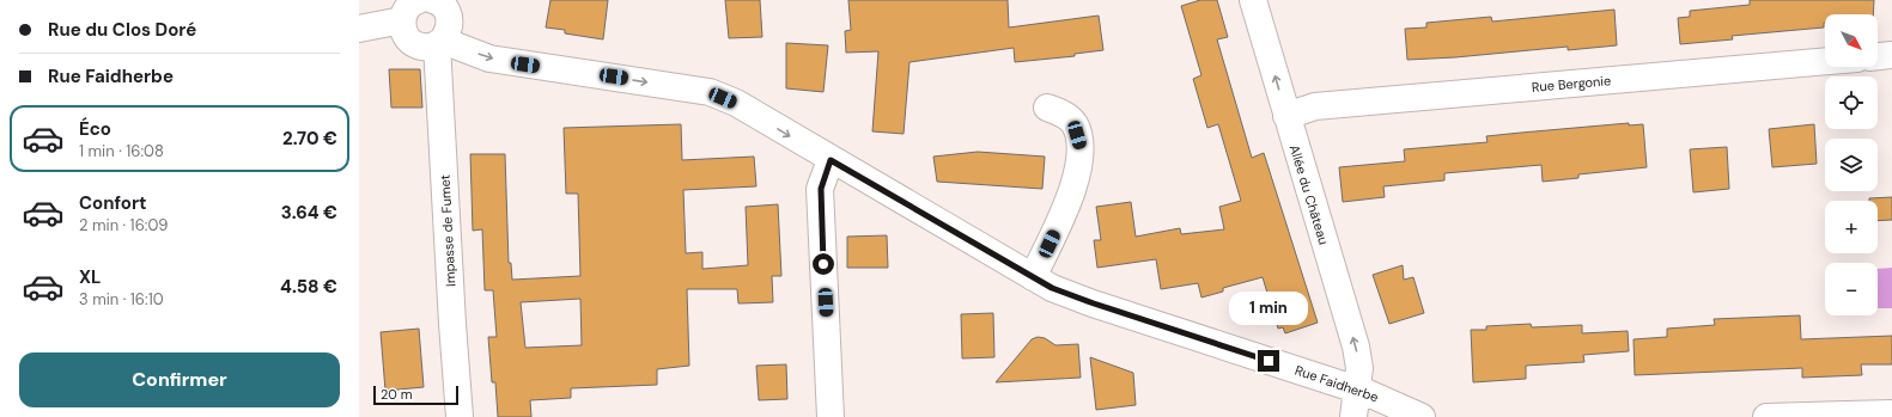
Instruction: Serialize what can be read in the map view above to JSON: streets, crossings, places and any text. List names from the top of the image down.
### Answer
{
  "streets": {
    "street": [
      "Rue Bergonie",
      "Allée du Château",
      "Impasse de Fumet",
      "Rue Faidherbe"
    ]
  },
  "crossings": [
    ["Rue Bergonie", "Allée du Château"],
    ["Allée du Château", "Rue Faidherbe"],
    ["Impasse de Fumet", "Rue Faidherbe"]
  ],
  "one_way": ["Allée du Château", "Rue Faidherbe"],
  "scale_bar": "20 m",
  "north": "bottom right",
  "page": {
    "banner": ["Rue du Clos Doré", "Rue Faidherbe"],
    "map_buttons": ["+", "−"],
    "list": [
      {
        "name": "Éco",
        "note": "1 min · 16:08",
        "value": "2.70 €"
      },
      {
        "name": "Confort",
        "note": "2 min · 16:09",
        "value": "3.64 €"
      },
      {
        "name": "XL",
        "note": "3 min · 16:10",
        "value": "4.58 €"
      }
    ],
    "bubble": "1 min",
    "buttons": "Confirmer",
    "scale": "20 m"
  }
}
